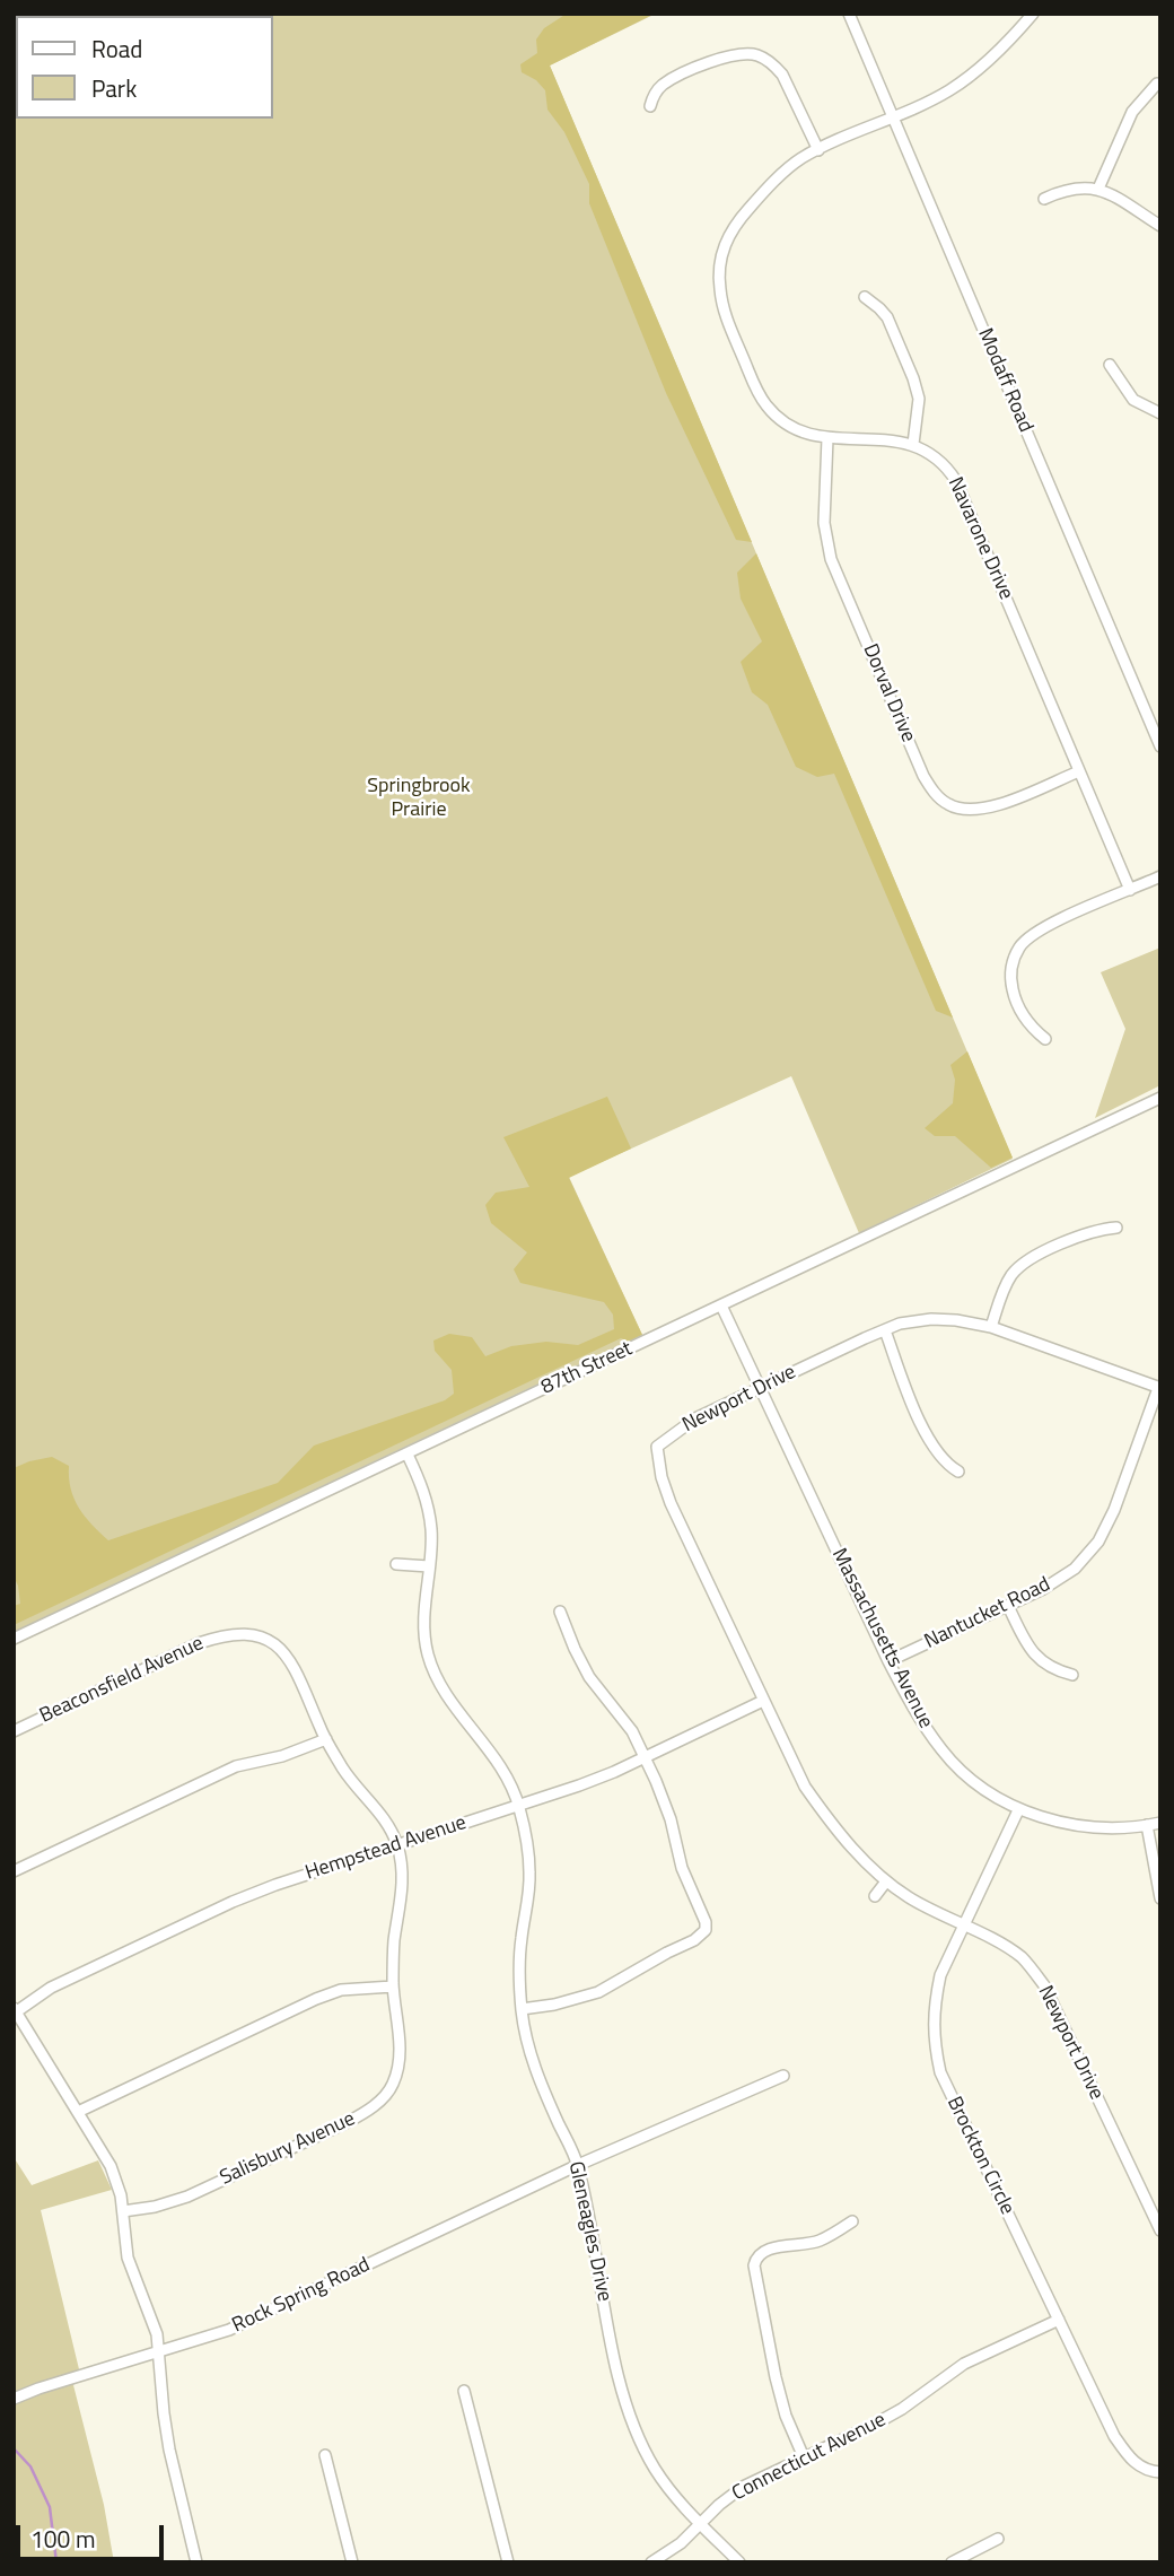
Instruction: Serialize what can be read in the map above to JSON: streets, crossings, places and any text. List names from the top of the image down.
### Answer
{
  "streets": {
    "street": [
      "Modaff Road",
      "Navarone Drive",
      "Dorval Drive",
      "87th Street",
      "Newport Drive",
      "Nantucket Road",
      "Massachusetts Avenue",
      "Beaconsfield Avenue",
      "Hempstead Avenue",
      "Salisbury Avenue",
      "Brockton Circle",
      "Gleneagles Drive",
      "Rock Spring Road",
      "Connecticut Avenue"
    ]
  },
  "crossings": [
    ["Modaff Road", "Navarone Drive"],
    ["Navarone Drive", "Dorval Drive"],
    ["87th Street", "Massachusetts Avenue"],
    ["87th Street", "Gleneagles Drive"],
    ["Newport Drive", "Nantucket Road"],
    ["Newport Drive", "Massachusetts Avenue"],
    ["Newport Drive", "Hempstead Avenue"],
    ["Newport Drive", "Brockton Circle"],
    ["Nantucket Road", "Massachusetts Avenue"],
    ["Massachusetts Avenue", "Brockton Circle"],
    ["Beaconsfield Avenue", "Hempstead Avenue"],
    ["Beaconsfield Avenue", "Salisbury Avenue"],
    ["Hempstead Avenue", "Salisbury Avenue"],
    ["Hempstead Avenue", "Gleneagles Drive"],
    ["Brockton Circle", "Connecticut Avenue"],
    ["Gleneagles Drive", "Rock Spring Road"],
    ["Gleneagles Drive", "Connecticut Avenue"]
  ],
  "parks": ["Springbrook Prairie"],
  "legend": ["Road", "Park"],
  "scale_bar": "100 m"
}
